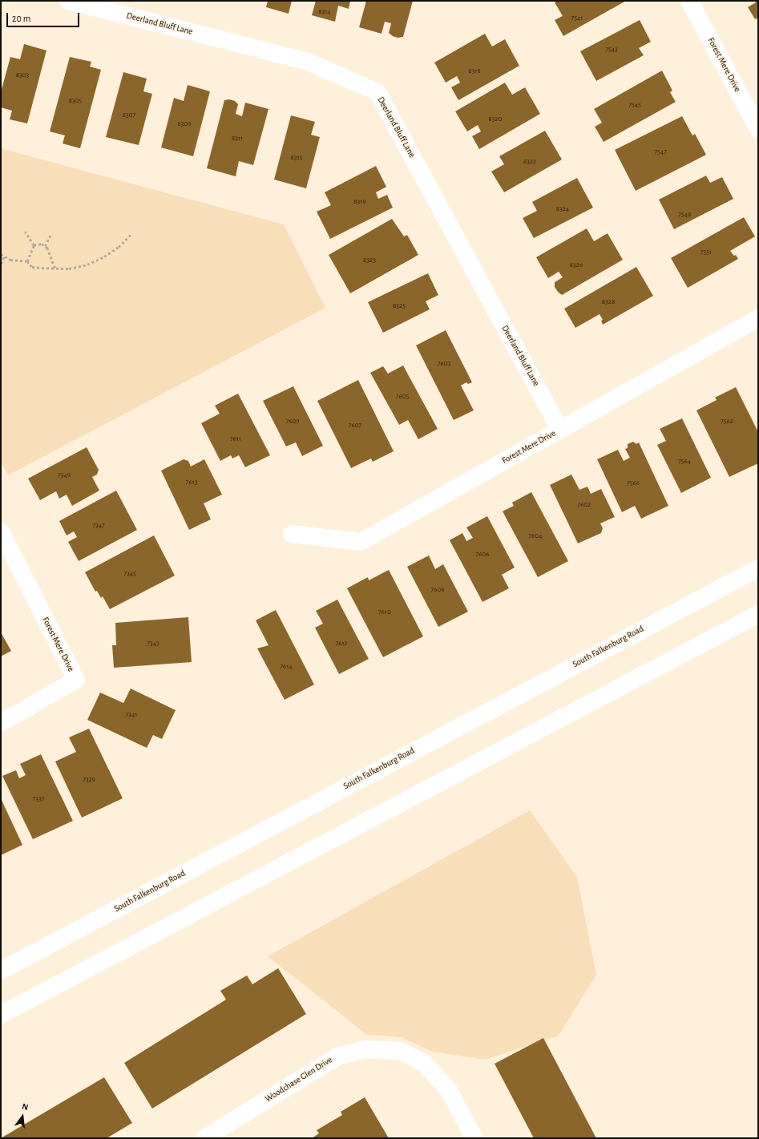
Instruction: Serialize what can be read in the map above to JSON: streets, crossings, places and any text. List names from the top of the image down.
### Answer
{
  "streets": {
    "street": [
      "Deerland Bluff Lane",
      "Forest Mere Drive",
      "South Falkenburg Road",
      "Woodchase Glen Drive"
    ]
  },
  "crossings": [
    ["Deerland Bluff Lane", "Forest Mere Drive"]
  ],
  "house_numbers": [
    "8314",
    "7541",
    "7543",
    "8318",
    "8303",
    "8305",
    "7545",
    "8307",
    "8320",
    "8309",
    "8311",
    "7547",
    "8315",
    "8322",
    "8319",
    "8324",
    "7549",
    "7551",
    "8323",
    "8326",
    "8328",
    "8325",
    "7603",
    "7605",
    "7609",
    "7562",
    "7607",
    "7611",
    "7564",
    "7349",
    "7613",
    "7566",
    "7602",
    "7347",
    "7604",
    "7606",
    "7345",
    "7608",
    "7610",
    "7343",
    "7612",
    "7614",
    "7341",
    "7339",
    "7337"
  ],
  "scale_bar": "20 m",
  "north": "top"
}
